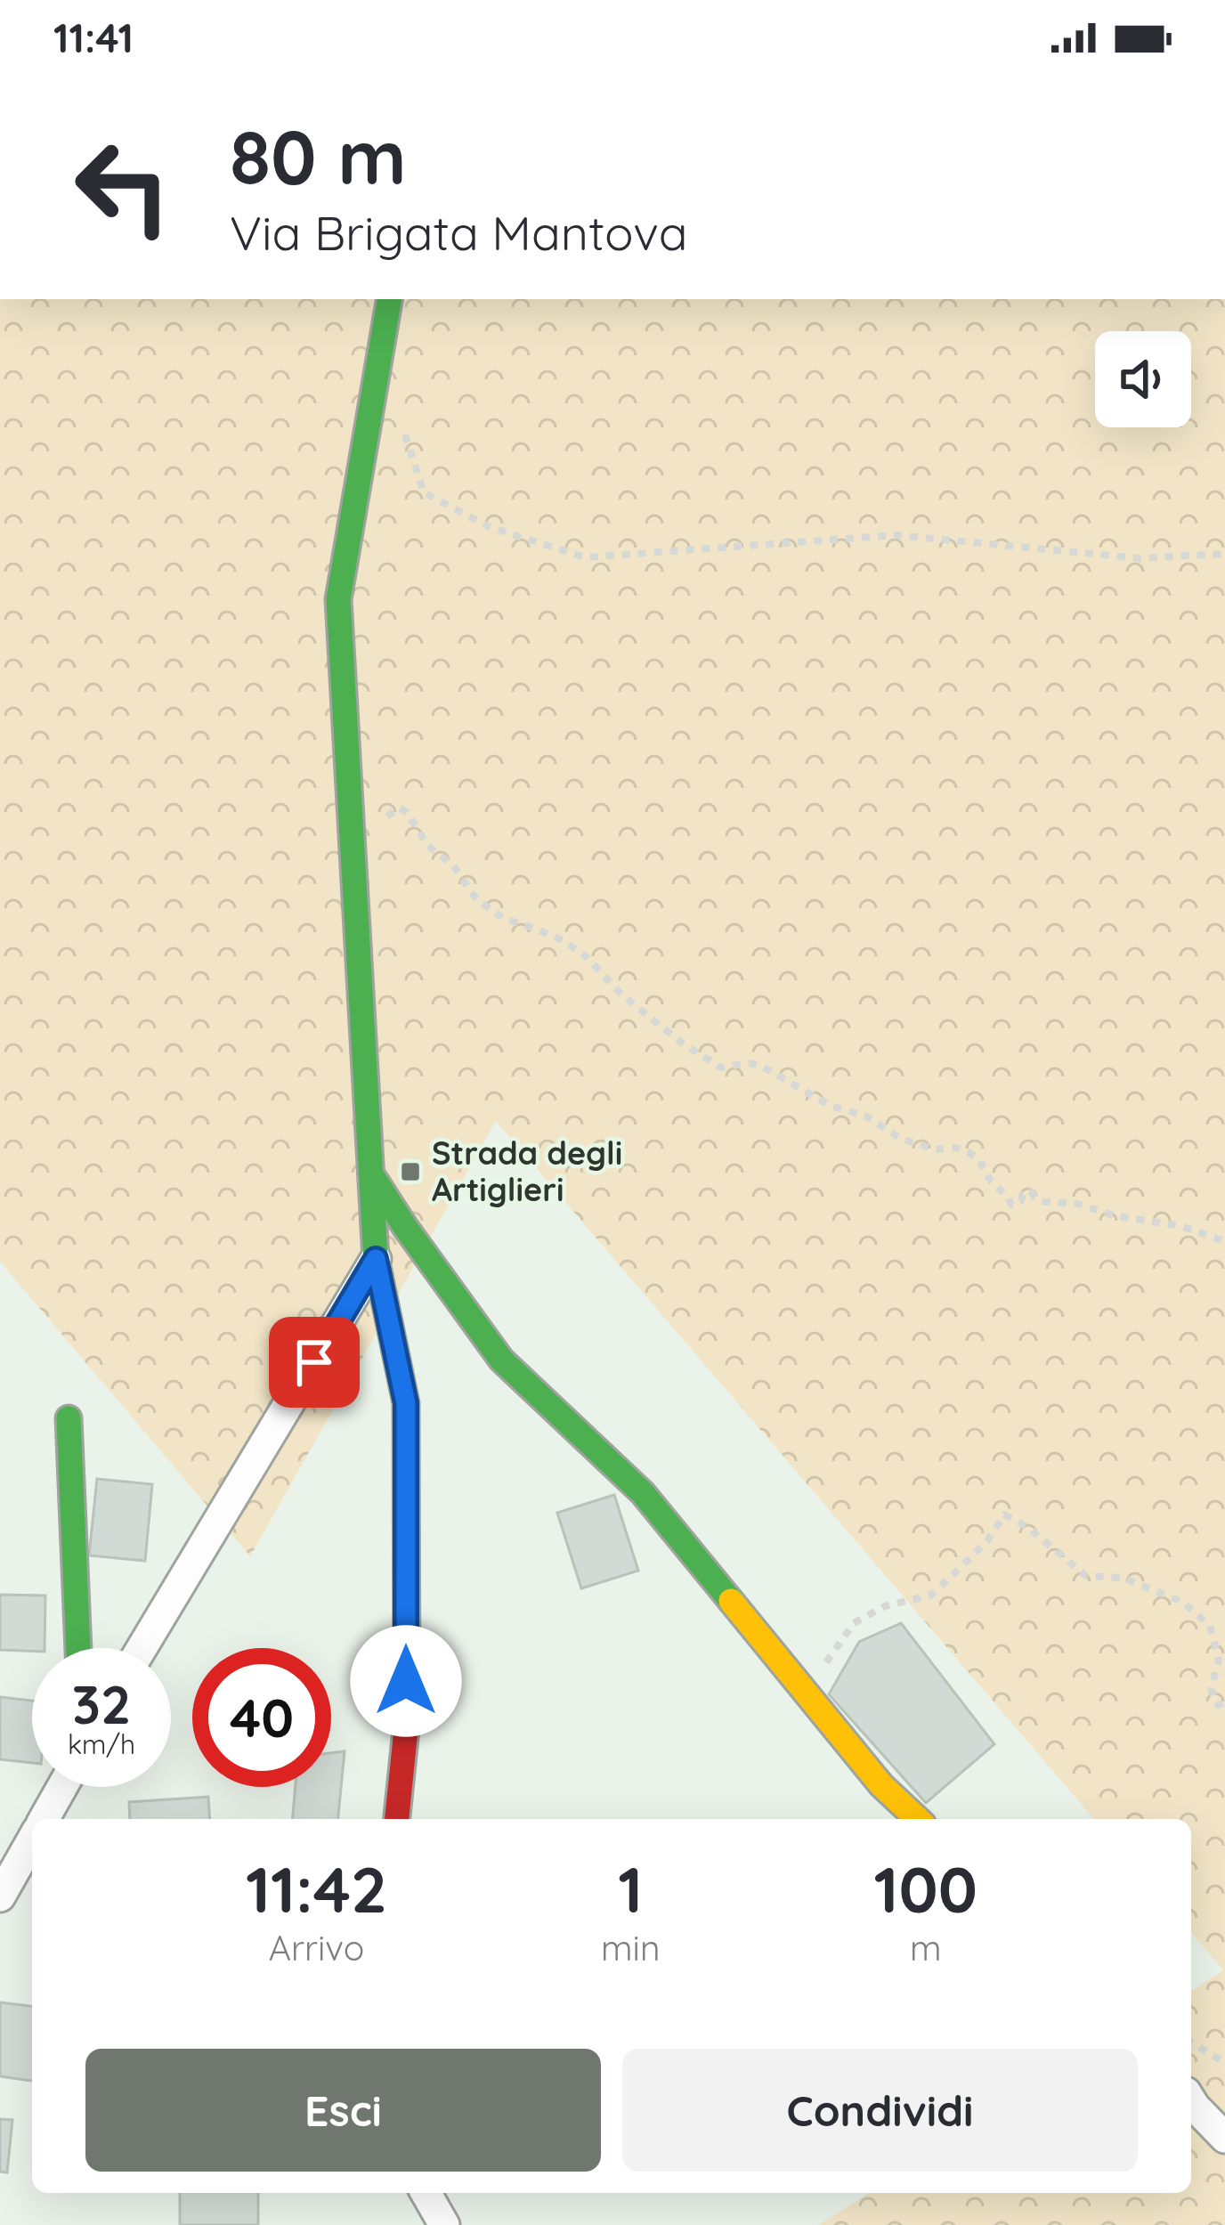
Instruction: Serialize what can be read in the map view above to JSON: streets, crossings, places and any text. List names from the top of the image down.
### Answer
{
  "places": {
    "transit": ["Strada degli Artiglieri"]
  },
  "page": {
    "status": "11:41",
    "turn": ["80 m", "Via Brigata Mantova"],
    "speed": "32 km/h",
    "limit": "40",
    "eta": [
      "11:42",
      "Arrivo",
      "1",
      "min",
      "100",
      "m"
    ],
    "buttons": ["Esci", "Condividi"]
  }
}
